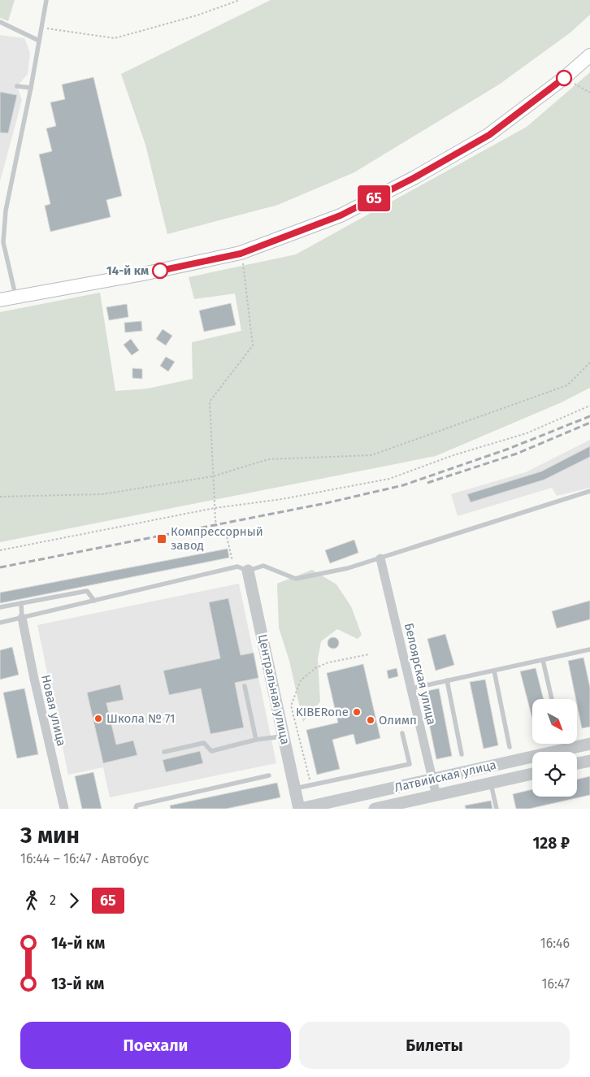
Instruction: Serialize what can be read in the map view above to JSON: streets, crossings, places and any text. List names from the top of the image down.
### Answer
{
  "streets": {
    "street": [
      "Белоярская улица",
      "Центральная улица",
      "Новая улица",
      "Латвийская улица"
    ]
  },
  "crossings": [
    ["Белоярская улица", "Латвийская улица"],
    ["Центральная улица", "Латвийская улица"]
  ],
  "places": {
    "other": [
      "14-й км",
      "KIBERone",
      "Школа № 71",
      "Олимп"
    ],
    "transit": ["Компрессорный завод"]
  },
  "lines": ["bus line 65"],
  "north": "bottom right",
  "page": {
    "on_map": "65",
    "heading": ["3 мин", "16:44 – 16:47 · Автобус", "128 ₽"],
    "legs": ["2", "65"],
    "list": [
      {
        "name": "14-й км",
        "value": "16:46"
      },
      {
        "name": "13-й км",
        "value": "16:47"
      }
    ],
    "buttons": ["Поехали", "Билеты"]
  }
}
